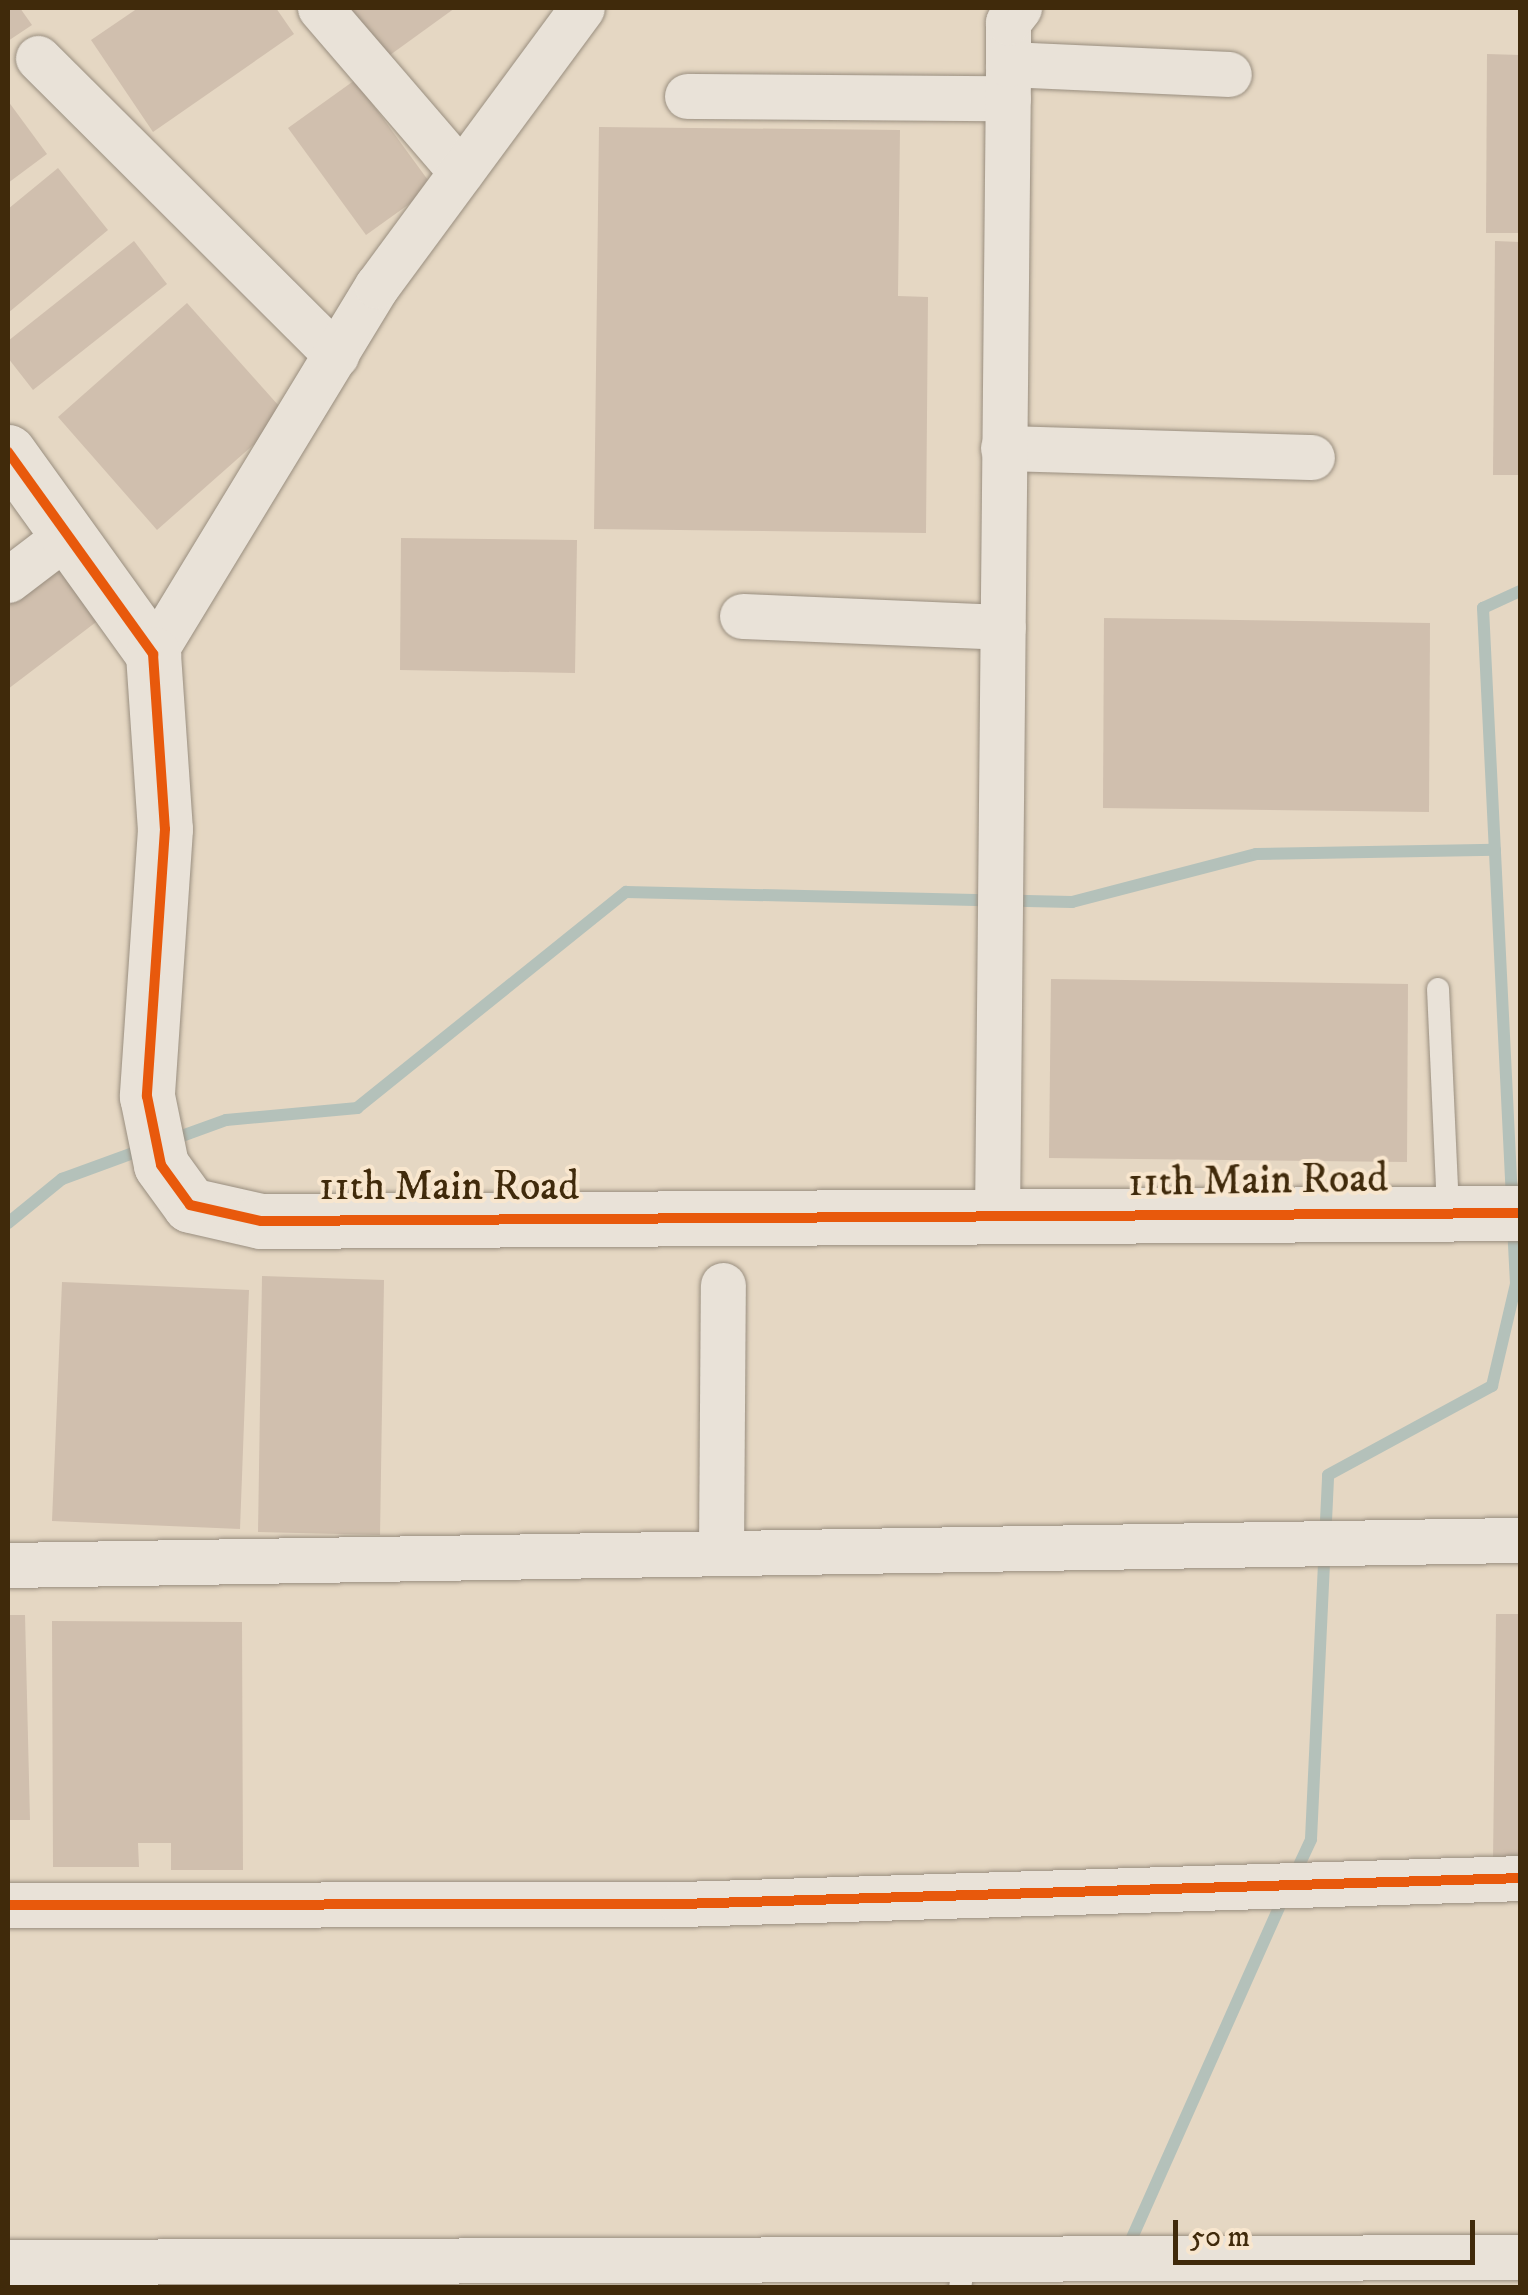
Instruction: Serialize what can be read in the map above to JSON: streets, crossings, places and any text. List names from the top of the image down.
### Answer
{
  "streets": {
    "street": ["11th Main Road"]
  },
  "scale_bar": "50 m"
}
